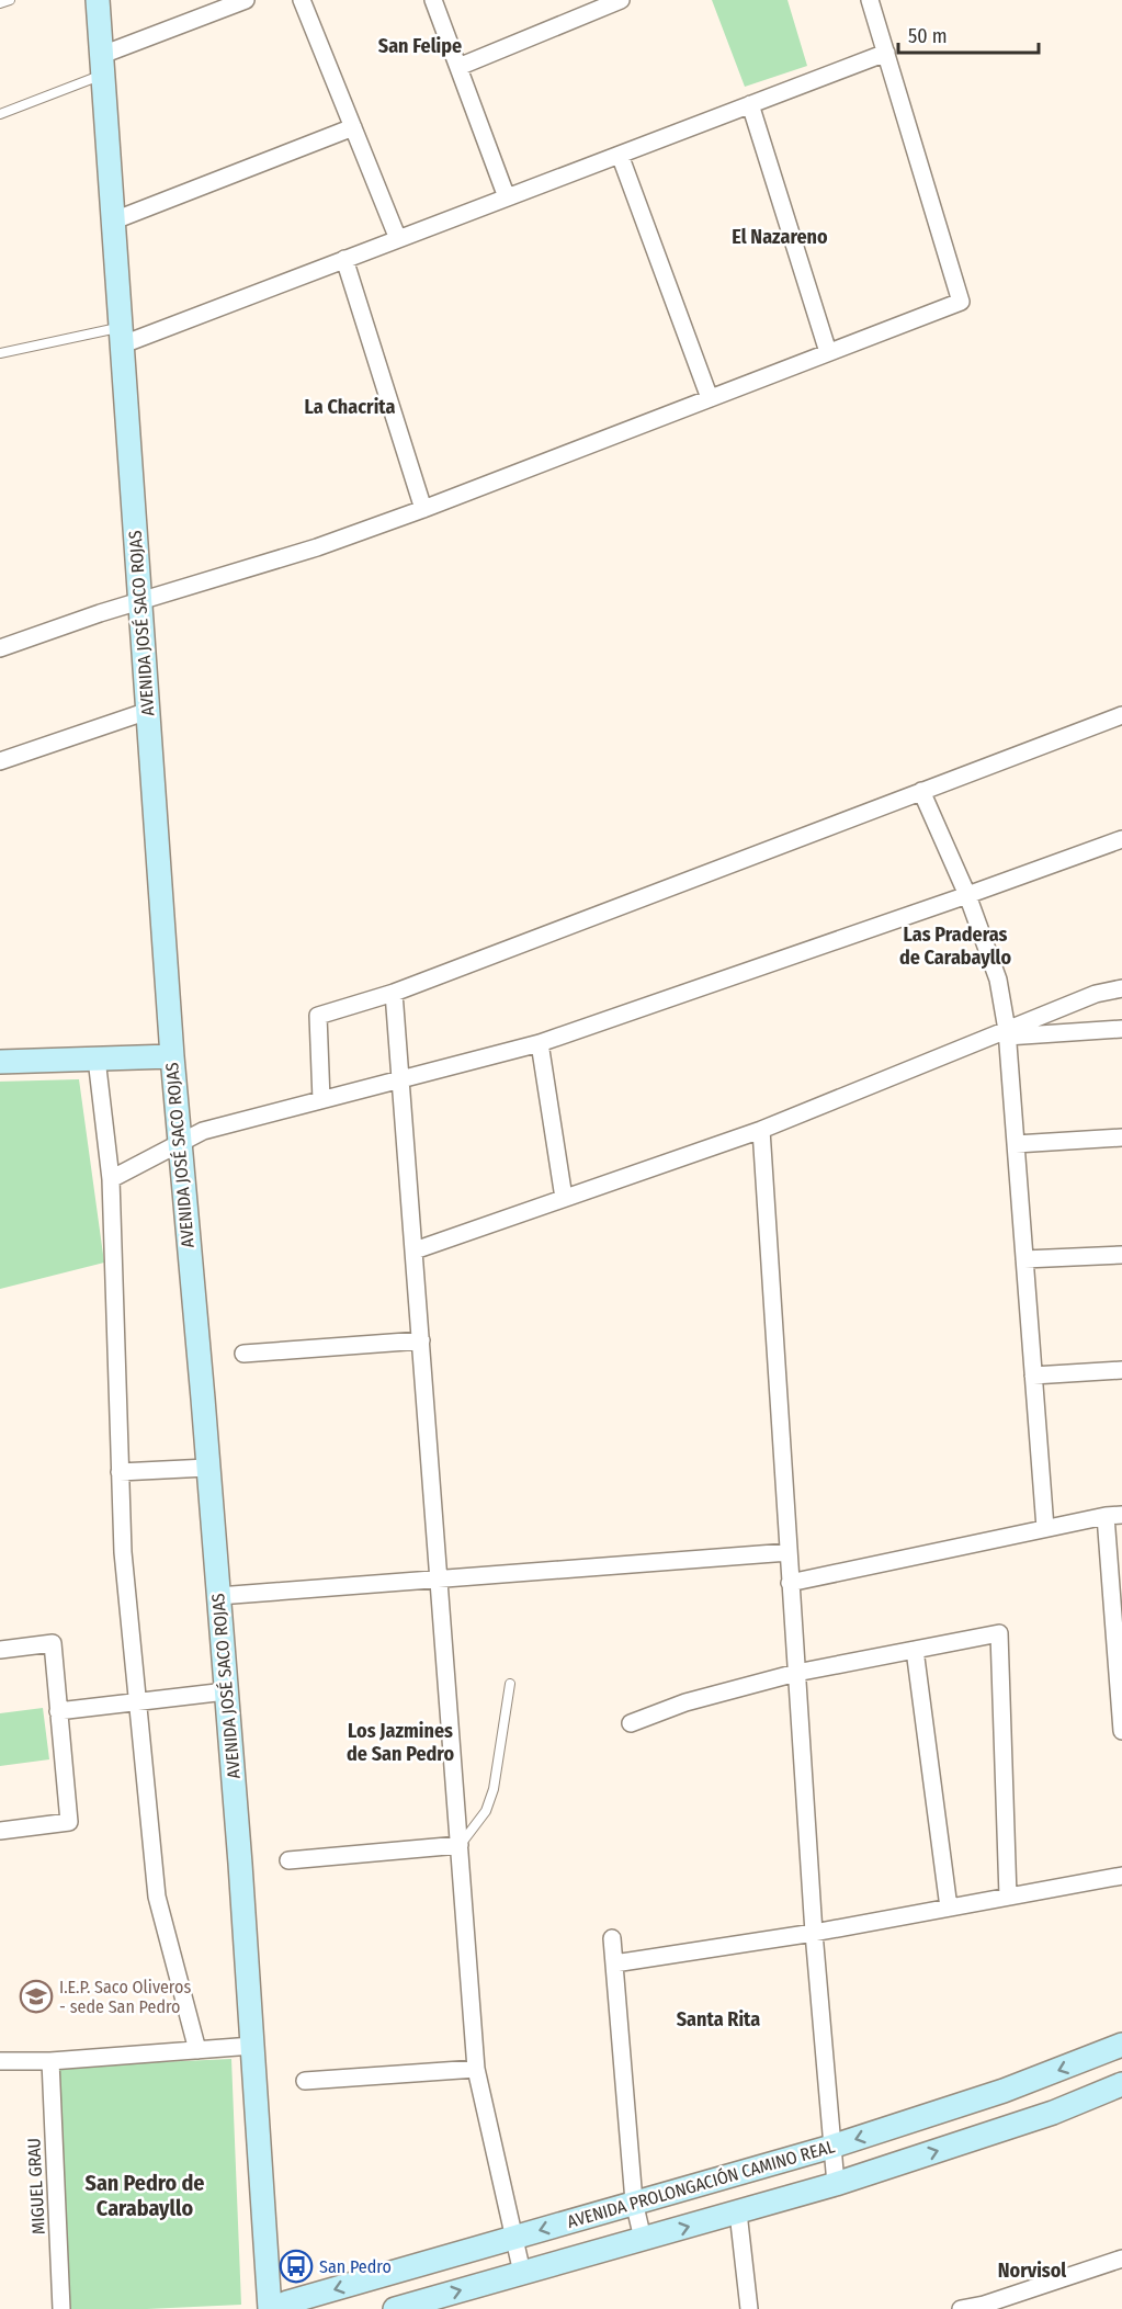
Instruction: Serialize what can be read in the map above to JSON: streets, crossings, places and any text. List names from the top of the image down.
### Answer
{
  "streets": {
    "main road": ["AVENIDA JOSÉ SACO ROJAS", "AVENIDA PROLONGACIÓN CAMINO REAL"],
    "street": ["MIGUEL GRAU"]
  },
  "districts": [
    "San Felipe",
    "El Nazareno",
    "La Chacrita",
    "Las Praderas de Carabayllo",
    "Los Jazmines de San Pedro",
    "Santa Rita",
    "San Pedro de Carabayllo",
    "Norvisol"
  ],
  "places": {
    "school or university": ["I.E.P. Saco Oliveros - sede San Pedro"],
    "bus stop": ["San Pedro"]
  },
  "scale_bar": "50 m"
}
